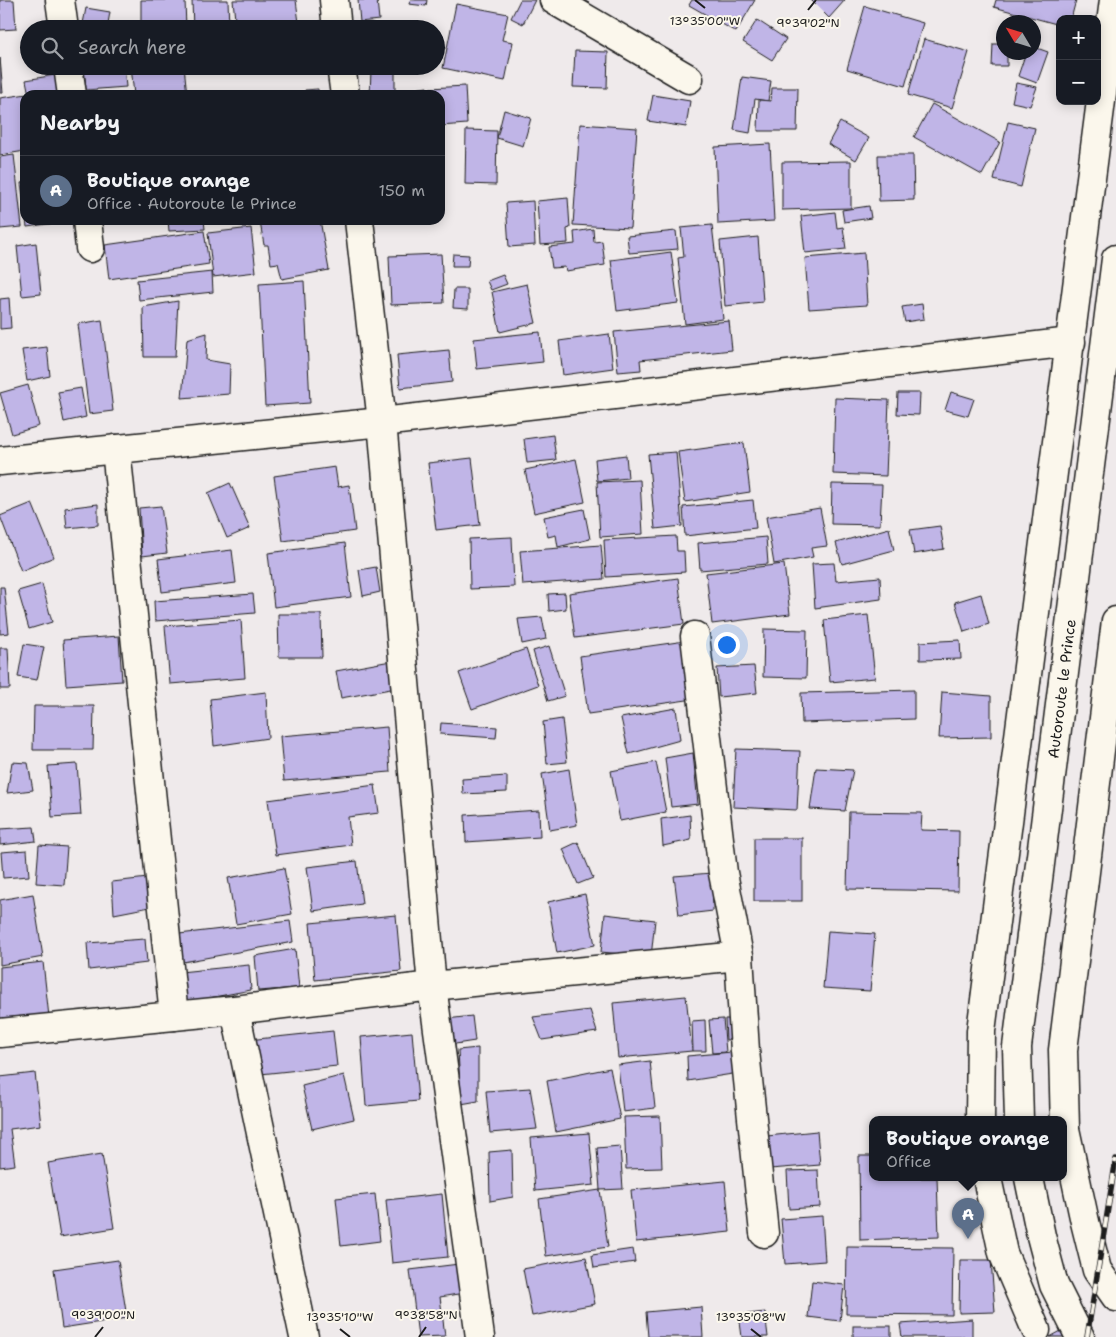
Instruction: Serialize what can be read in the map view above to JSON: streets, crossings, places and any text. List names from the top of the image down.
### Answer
{
  "streets": {
    "street": ["Autoroute le Prince"]
  },
  "north": "top left",
  "page": {
    "map_buttons": ["+", "−"],
    "search": "Search here",
    "heading": "Nearby",
    "list": [
      {
        "mark": "A",
        "name": "Boutique orange",
        "note": "Office · Autoroute le Prince",
        "value": "150 m"
      }
    ],
    "popup": ["Boutique orange", "Office"],
    "pins": "A"
  },
  "coordinates": [
    "13°35'00\"W",
    "9°39'02\"N",
    "9°39'00\"N",
    "9°38'58\"N",
    "13°35'10\"W",
    "13°35'08\"W"
  ]
}
